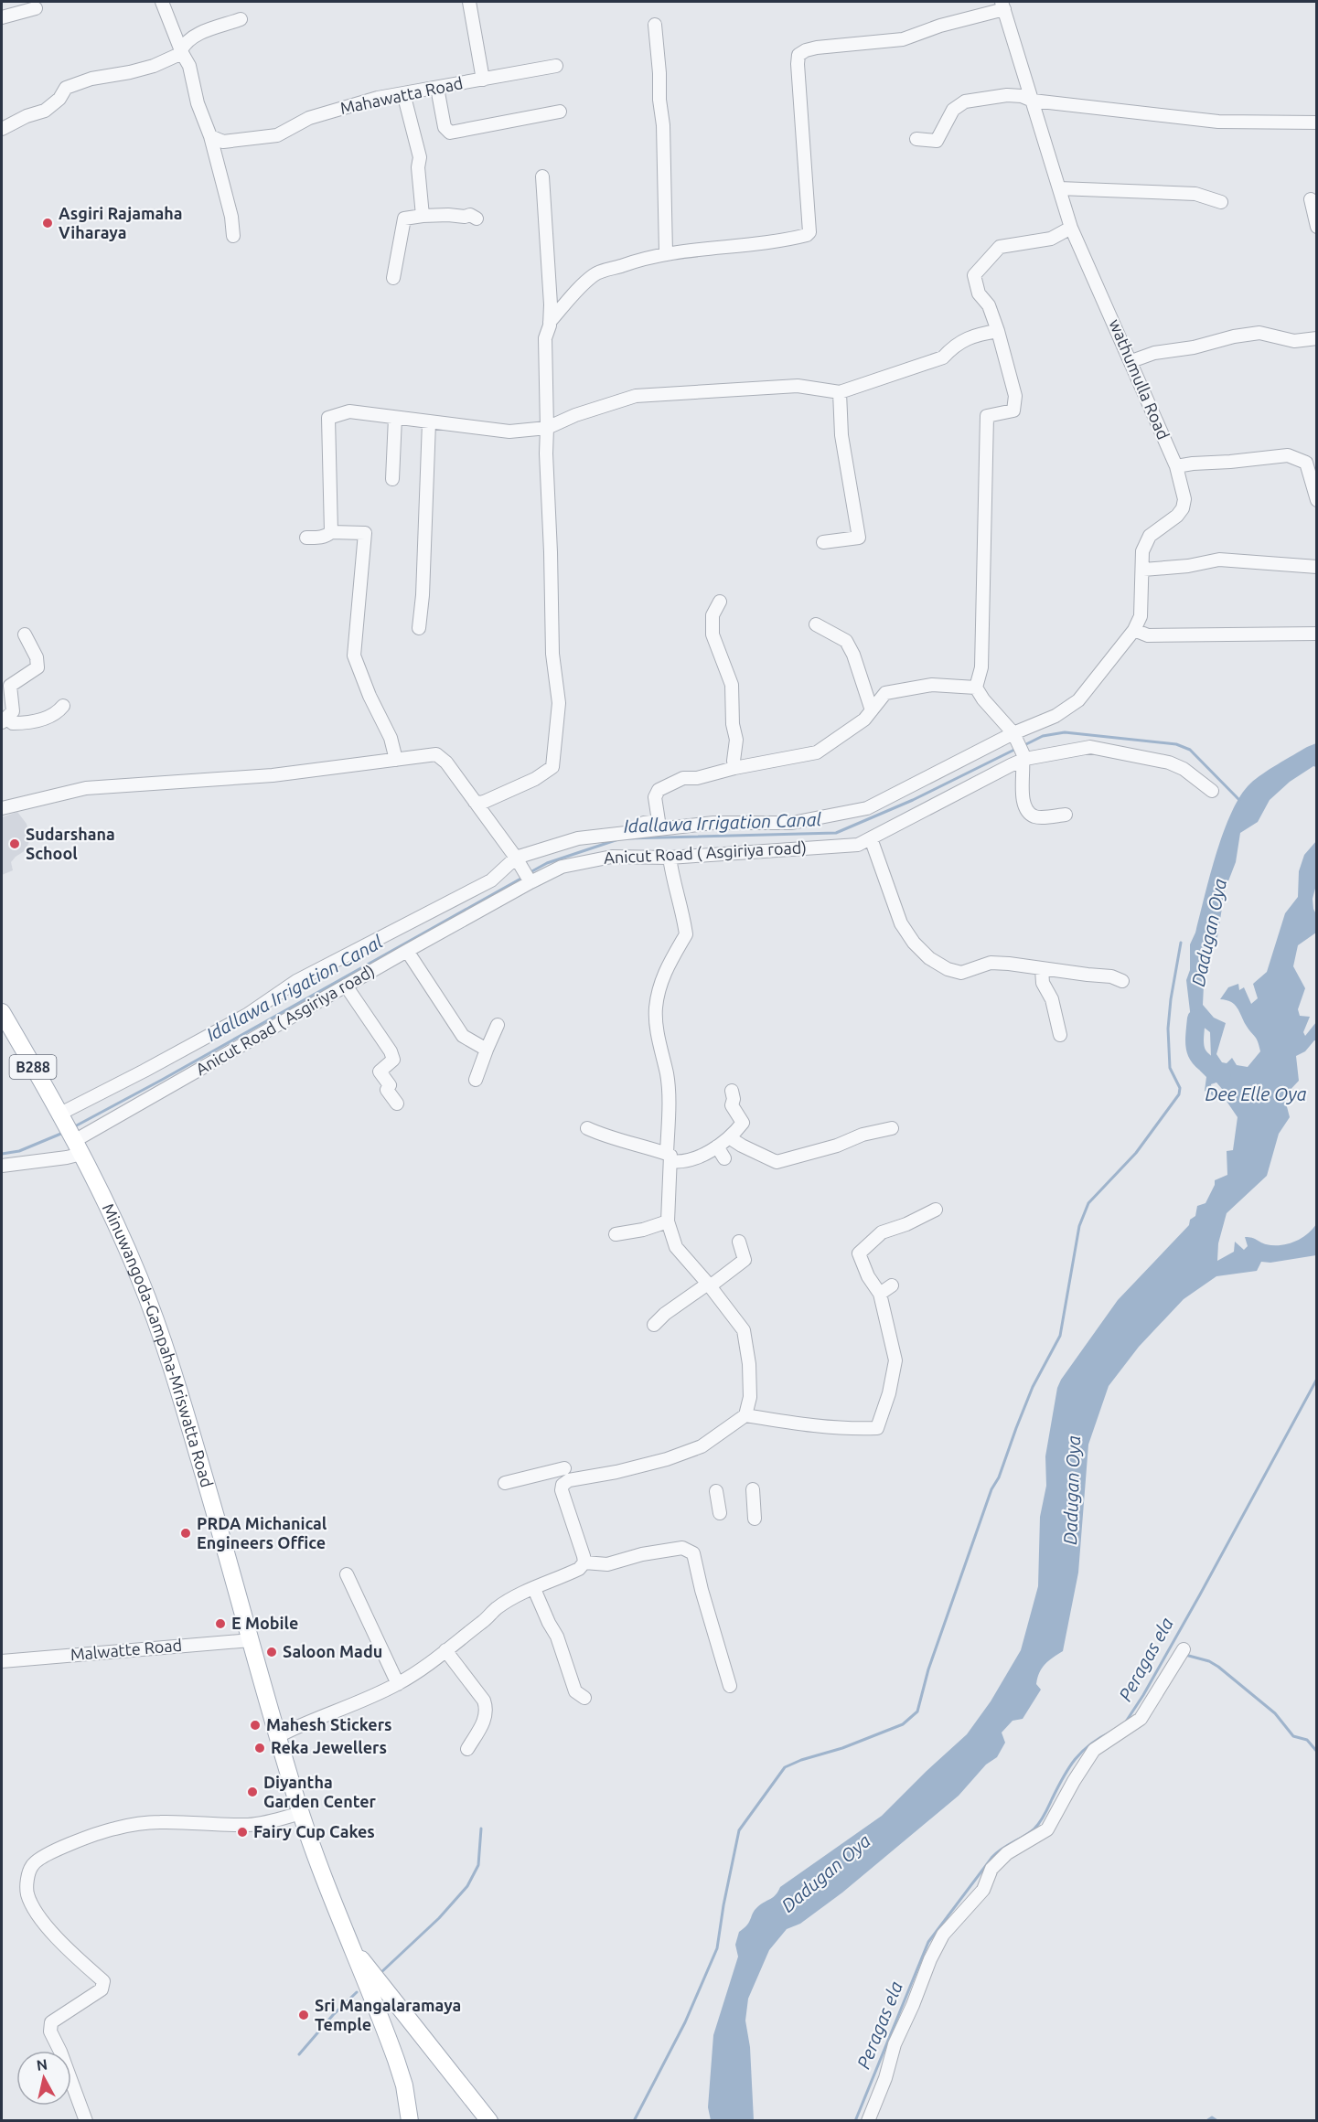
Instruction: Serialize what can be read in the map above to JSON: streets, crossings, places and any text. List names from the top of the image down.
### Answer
{
  "streets": {
    "main road": ["B288", "Minuwangoda-Gampaha-Mriswatta Road"],
    "street": [
      "Mahawatta Road",
      "wathumulla Road",
      "Anicut Road ( Asgiriya road)",
      "Malwatte Road"
    ]
  },
  "crossings": [
    ["wathumulla Road", "Anicut Road ( Asgiriya road)"],
    ["Anicut Road ( Asgiriya road)", "Minuwangoda-Gampaha-Mriswatta Road"],
    ["B288", "Minuwangoda-Gampaha-Mriswatta Road"],
    ["Minuwangoda-Gampaha-Mriswatta Road", "Malwatte Road"]
  ],
  "water": [
    "Idallawa Irrigation Canal",
    "Dadugan Oya",
    "Dee Elle Oya",
    "Peragas ela"
  ],
  "places": [
    "Asgiri Rajamaha Viharaya",
    "Sudarshana School",
    "PRDA Michanical Engineers Office",
    "E Mobile",
    "Saloon Madu",
    "Mahesh Stickers",
    "Reka Jewellers",
    "Diyantha Garden Center",
    "Fairy Cup Cakes",
    "Sri Mangalaramaya Temple"
  ],
  "north": "top"
}
